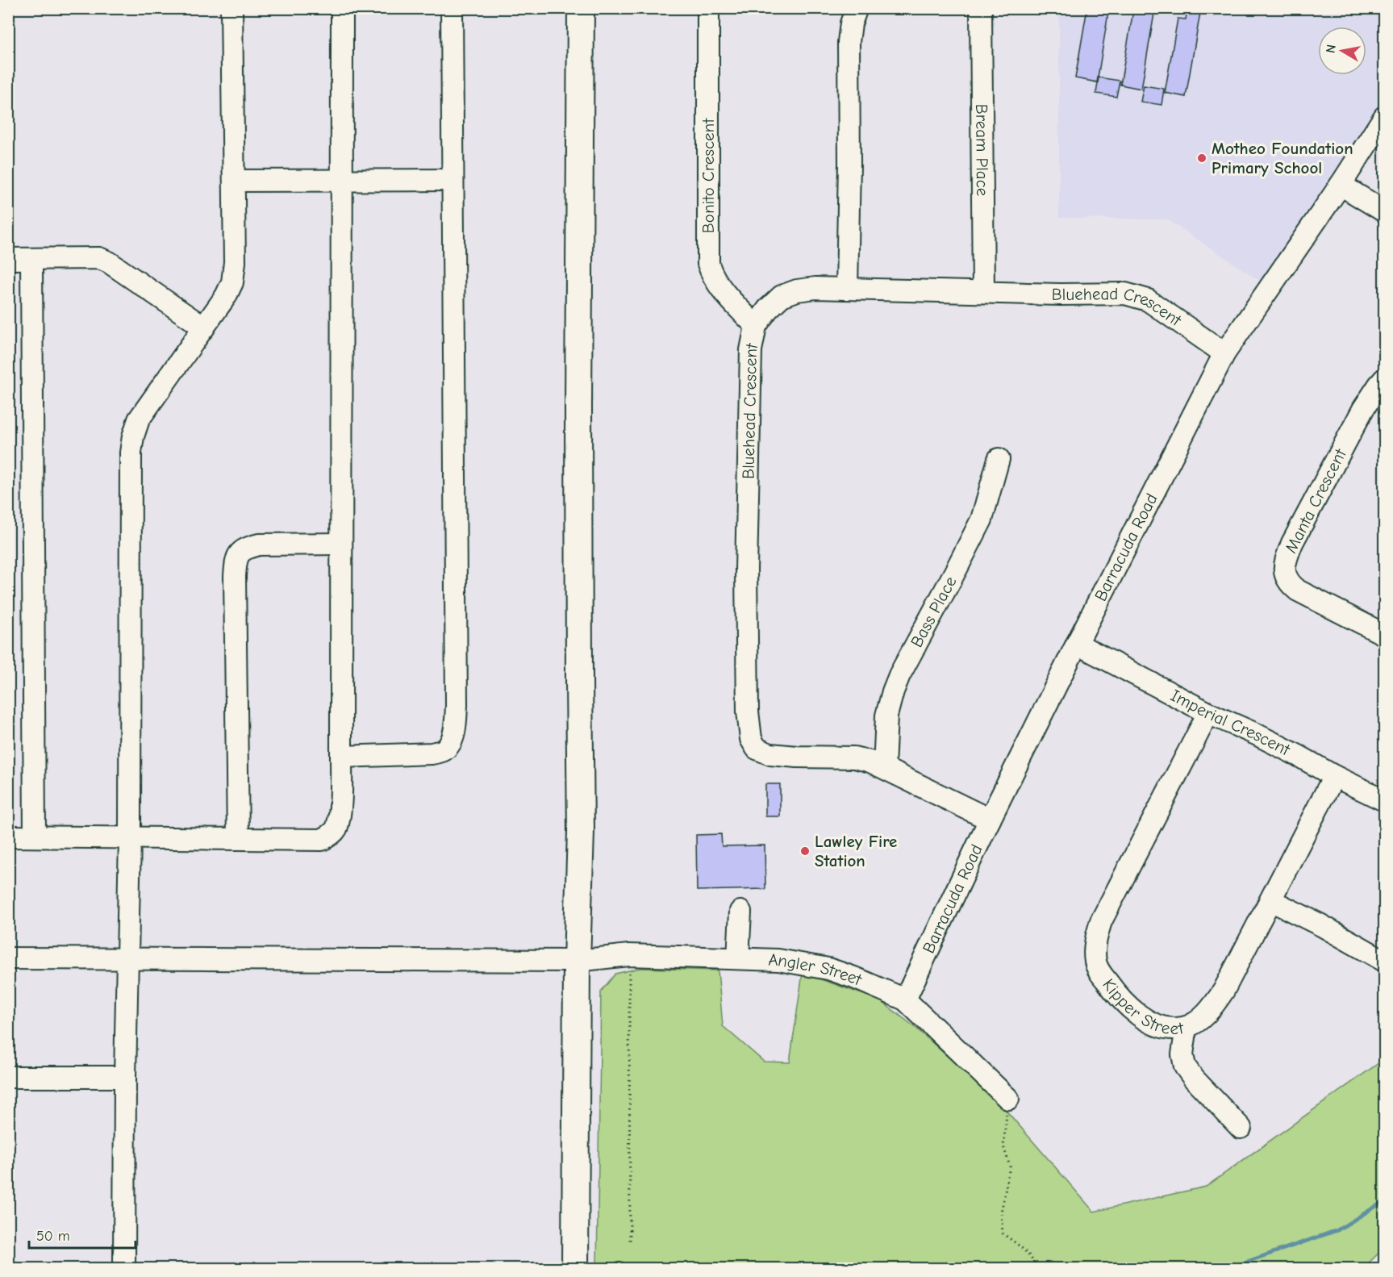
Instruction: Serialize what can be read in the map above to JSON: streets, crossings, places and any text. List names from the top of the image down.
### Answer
{
  "streets": {
    "street": [
      "Bream Place",
      "Bonito Crescent",
      "Bluehead Crescent",
      "Manta Crescent",
      "Barracuda Road",
      "Bass Place",
      "Imperial Crescent",
      "Angler Street",
      "Kipper Street"
    ]
  },
  "crossings": [
    ["Bream Place", "Bluehead Crescent"],
    ["Bonito Crescent", "Bluehead Crescent"],
    ["Bluehead Crescent", "Barracuda Road"],
    ["Bluehead Crescent", "Bass Place"],
    ["Barracuda Road", "Imperial Crescent"],
    ["Barracuda Road", "Angler Street"],
    ["Imperial Crescent", "Kipper Street"]
  ],
  "places": ["Motheo Foundation Primary School", "Lawley Fire Station"],
  "scale_bar": "50 m",
  "north": "left"
}
